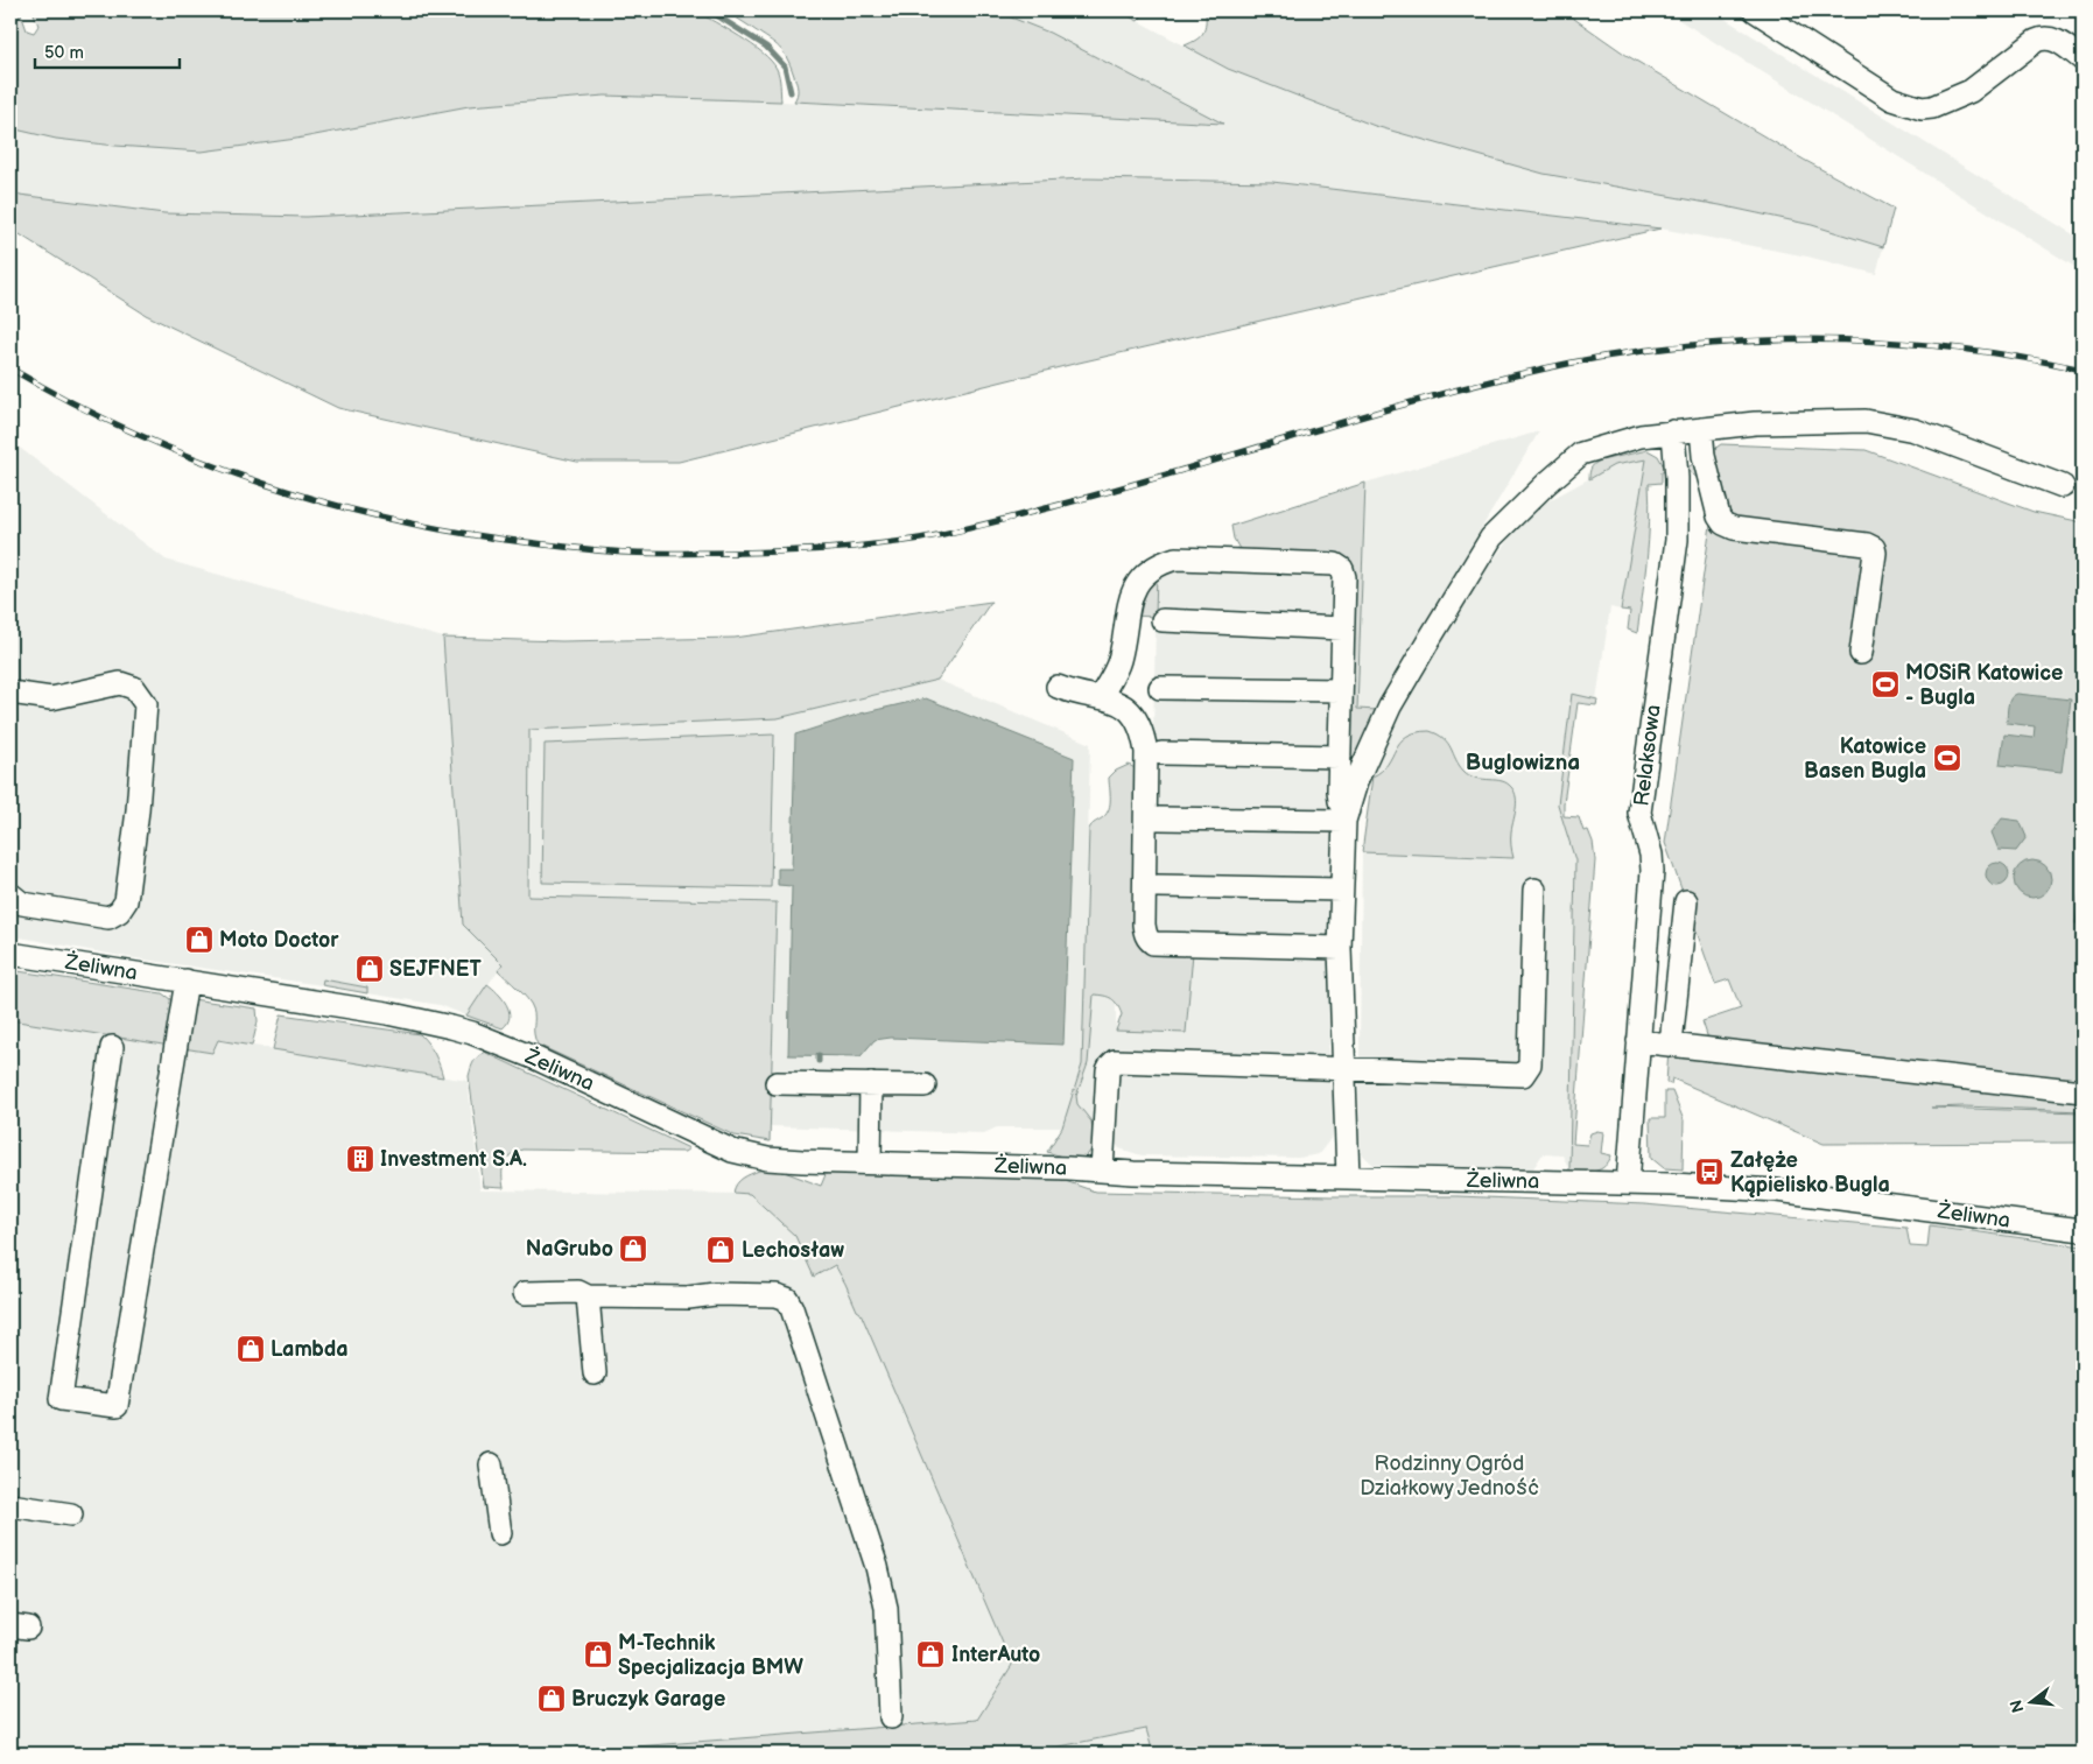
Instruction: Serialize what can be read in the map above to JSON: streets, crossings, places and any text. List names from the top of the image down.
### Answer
{
  "streets": {
    "street": ["Relaksowa", "Żeliwna"]
  },
  "crossings": [
    ["Relaksowa", "Żeliwna"]
  ],
  "districts": ["Buglowizna"],
  "parks": ["Rodzinny Ogród Działkowy Jedność"],
  "places": {
    "sports": ["MOSiR Katowice - Bugla", "Katowice Basen Bugla"],
    "shop": [
      "Moto Doctor",
      "SEJFNET",
      "NaGrubo",
      "Lechosław",
      "Lambda",
      "M-Technik Specjalizacja BMW",
      "InterAuto",
      "Bruczyk Garage"
    ],
    "building": ["Investment S.A."],
    "bus stop": ["Załęże Kąpielisko Bugla"]
  },
  "scale_bar": "50 m",
  "north": "left"
}
